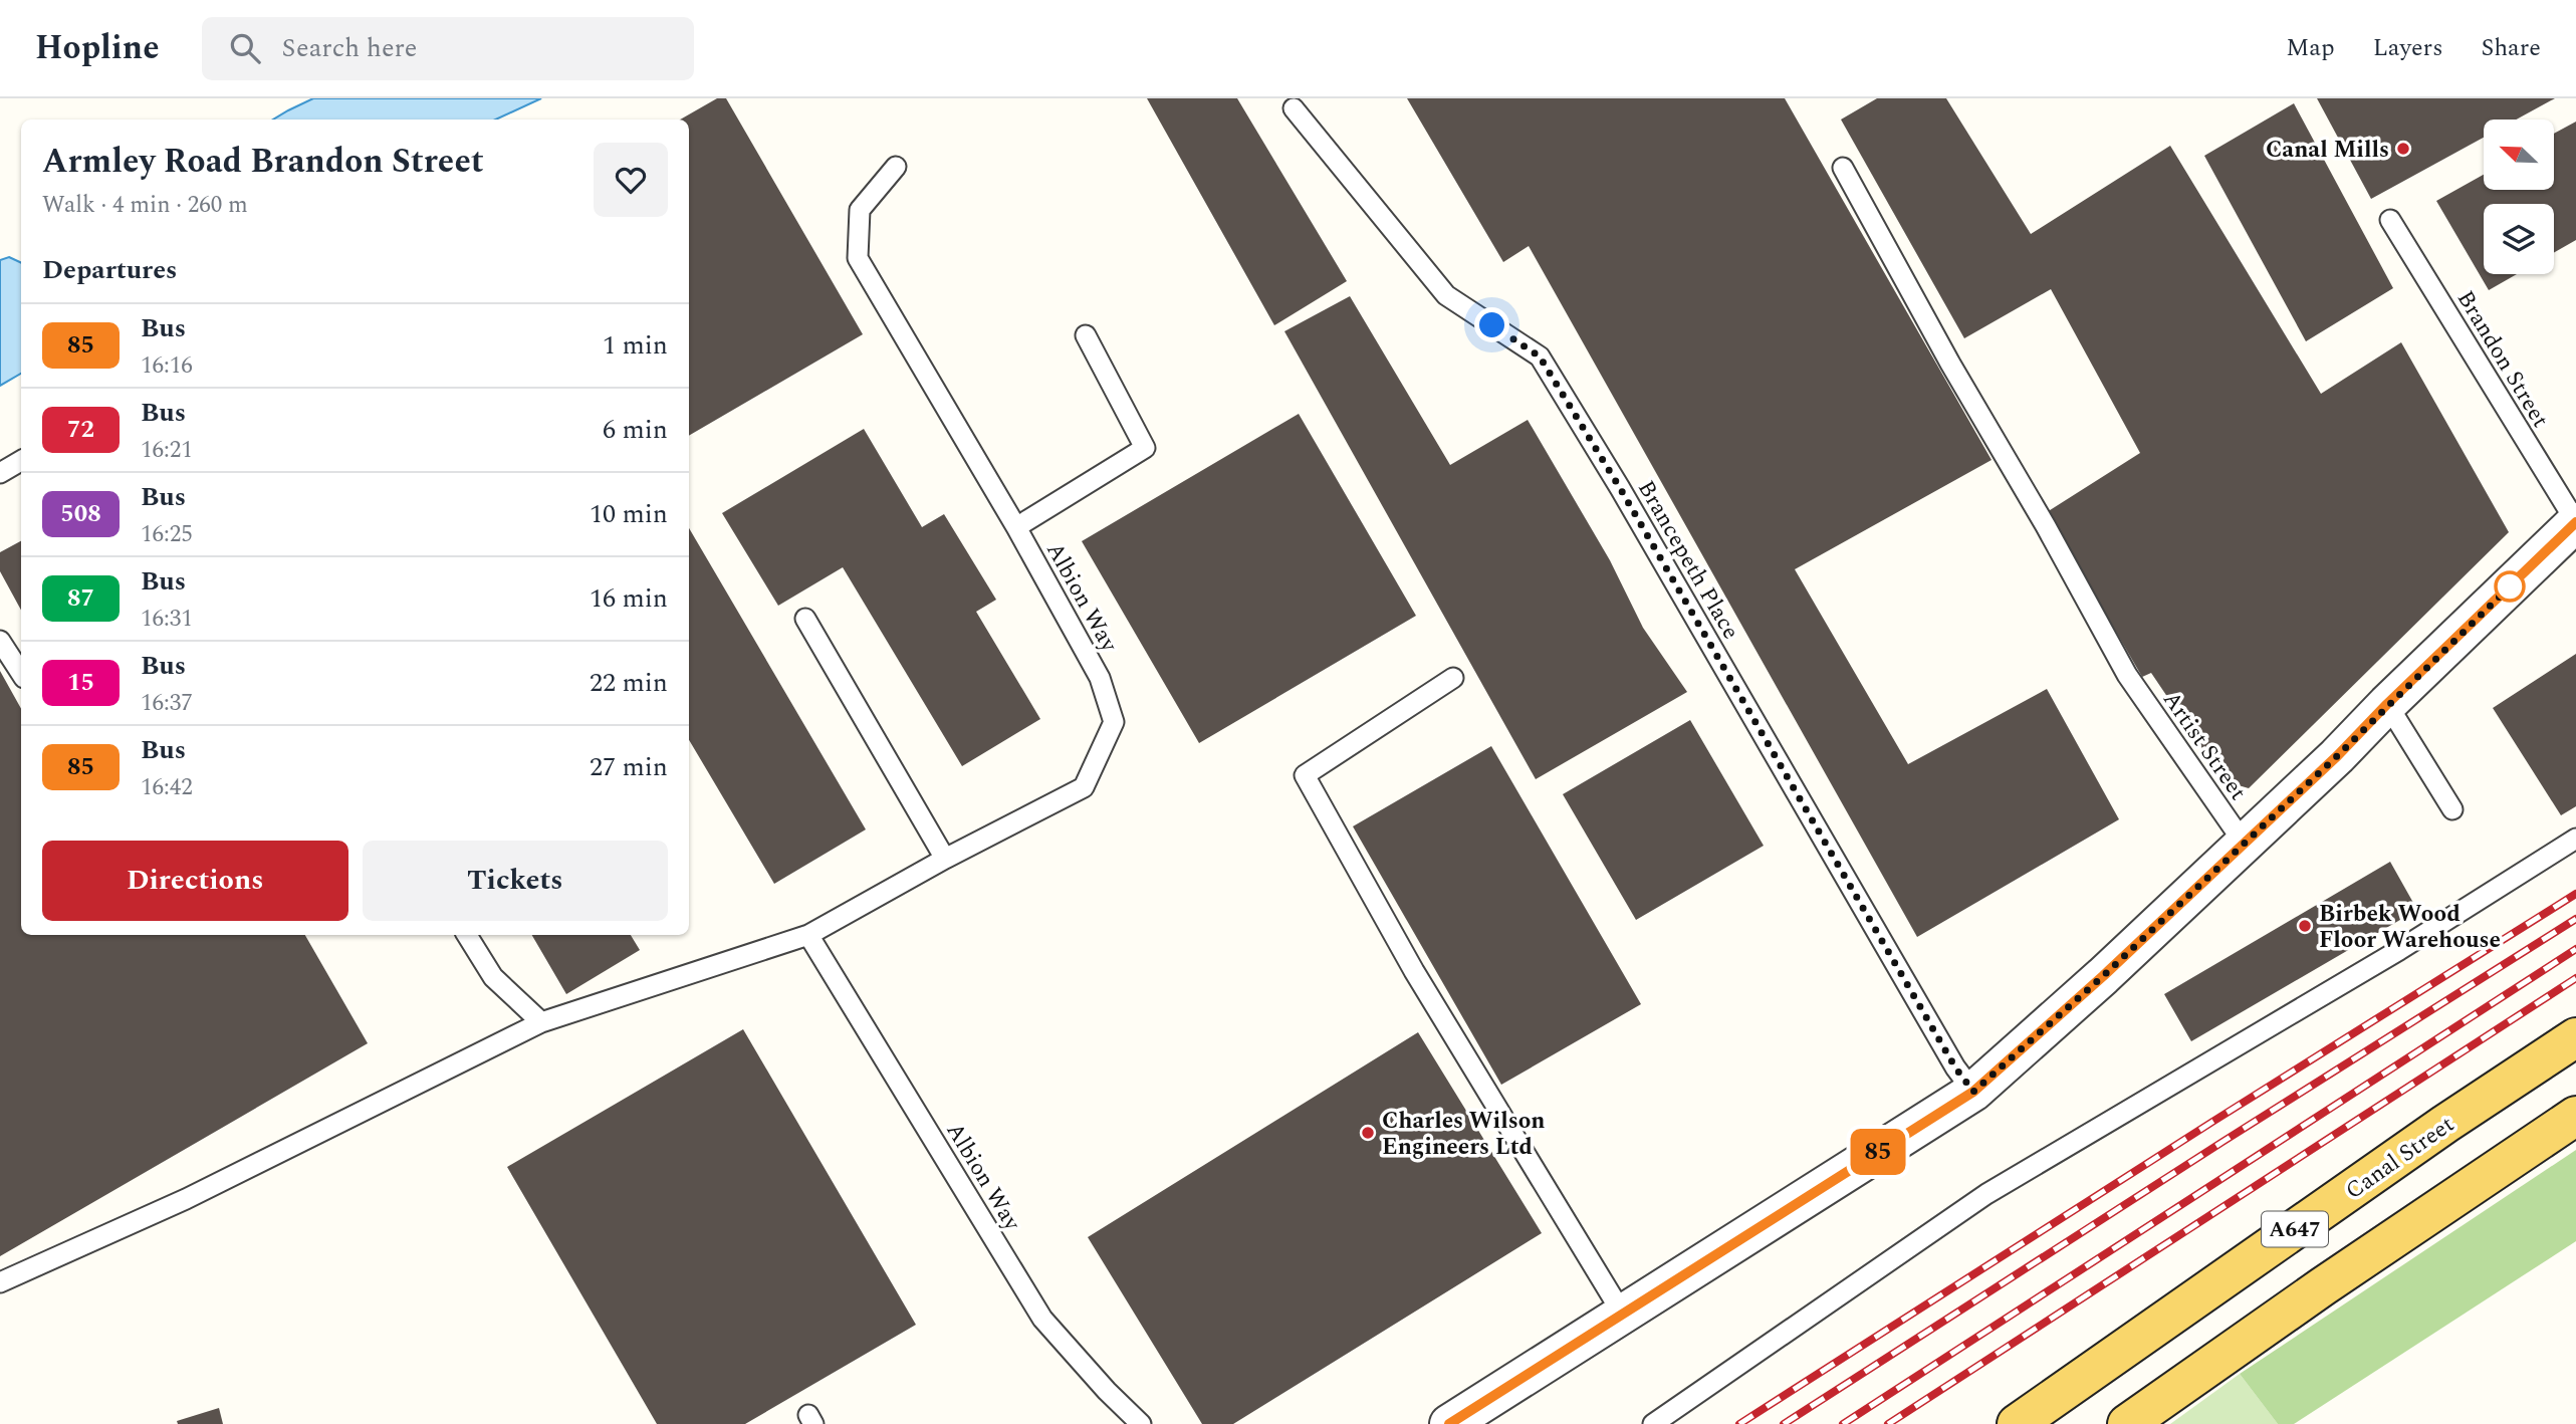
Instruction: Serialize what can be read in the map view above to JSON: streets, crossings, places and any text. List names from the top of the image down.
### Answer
{
  "streets": {
    "main road": ["Canal Street", "A647"],
    "lane": [
      "Brandon Street",
      "Brancepeth Place",
      "Albion Way",
      "Artist Street"
    ]
  },
  "places": ["Canal Mills", "Birbek Wood Floor Warehouse", "Charles Wilson Engineers Ltd"],
  "lines": ["bus line 85"],
  "north": "top left",
  "page": {
    "header": "Hopline",
    "search": "Search here",
    "nav": ["Map", "Layers", "Share"],
    "on_map": "85",
    "heading": [
      ["Armley Road Brandon Street", "Walk · 4 min · 260 m"],
      "Departures"
    ],
    "list": [
      {
        "mark": "85",
        "name": "Bus",
        "note": "16:16",
        "value": "1 min"
      },
      {
        "mark": "72",
        "name": "Bus",
        "note": "16:21",
        "value": "6 min"
      },
      {
        "mark": "508",
        "name": "Bus",
        "note": "16:25",
        "value": "10 min"
      },
      {
        "mark": "87",
        "name": "Bus",
        "note": "16:31",
        "value": "16 min"
      },
      {
        "mark": "15",
        "name": "Bus",
        "note": "16:37",
        "value": "22 min"
      },
      {
        "mark": "85",
        "name": "Bus",
        "note": "16:42",
        "value": "27 min"
      }
    ],
    "buttons": ["Directions", "Tickets"]
  }
}
